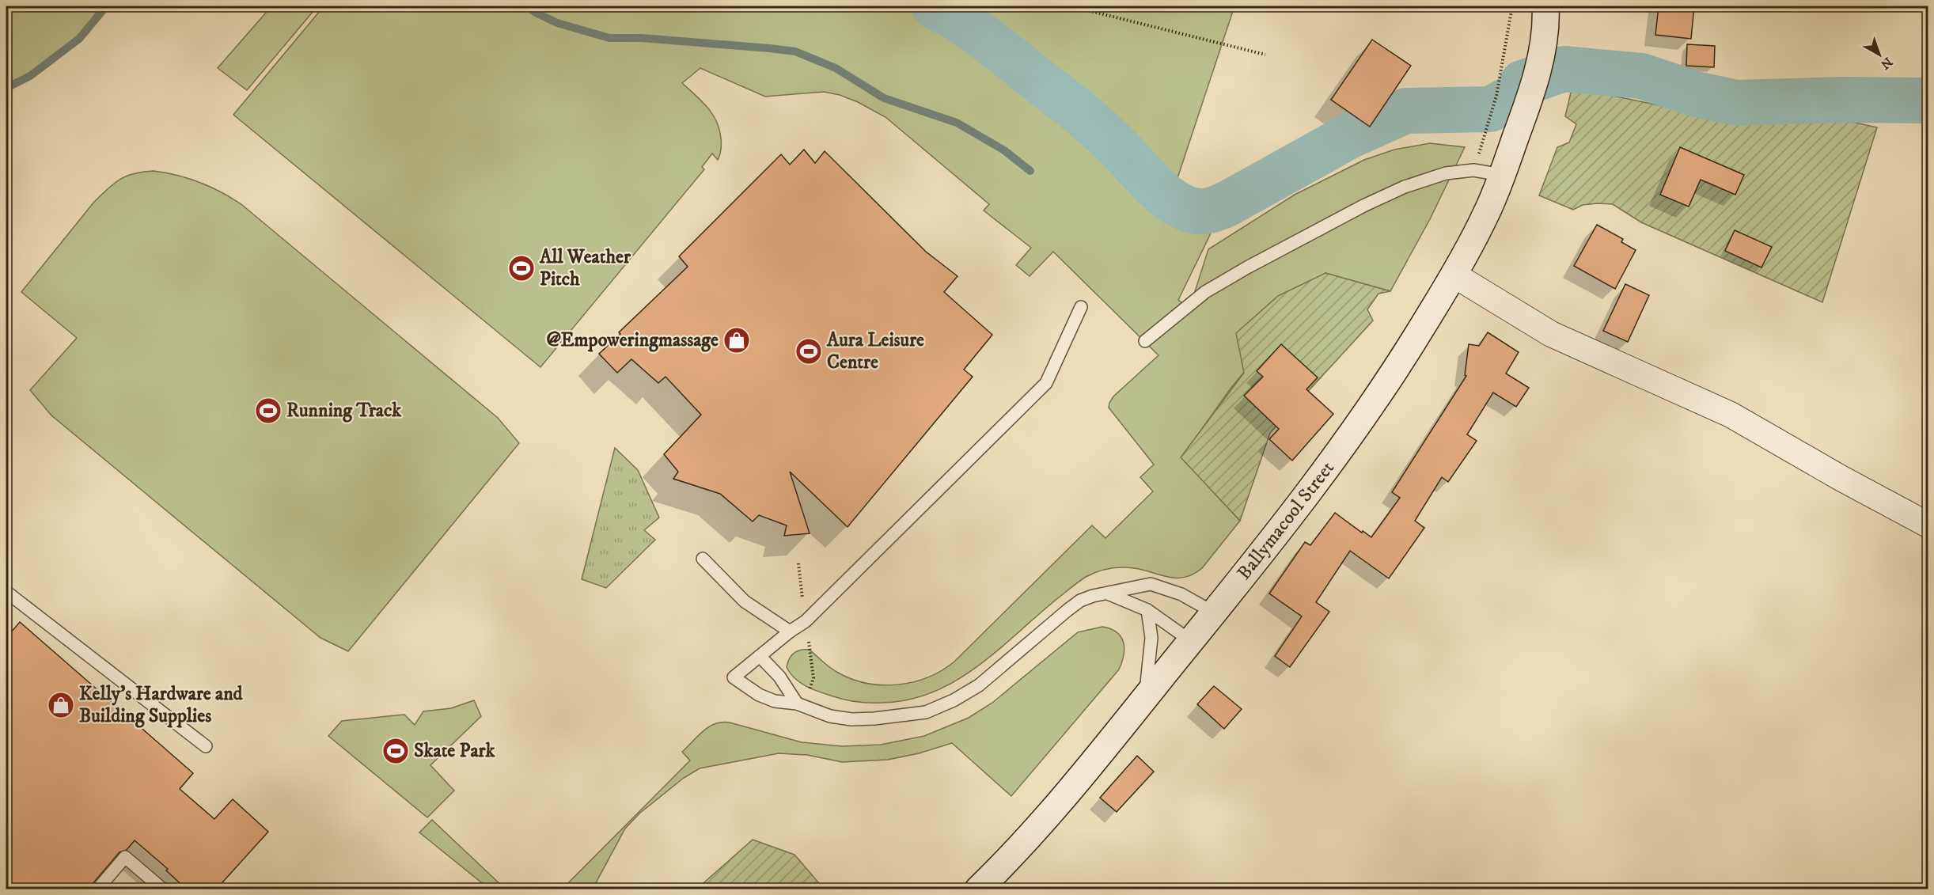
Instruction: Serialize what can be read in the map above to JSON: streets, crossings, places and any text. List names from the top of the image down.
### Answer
{
  "streets": {
    "main road": ["Ballymacool Street"]
  },
  "places": {
    "sports": [
      "All Weather Pitch",
      "Aura Leisure Centre",
      "Running Track",
      "Skate Park"
    ],
    "shop": ["@Empoweringmassage", "Kelly's Hardware and Building Supplies"]
  },
  "north": "bottom right"
}
